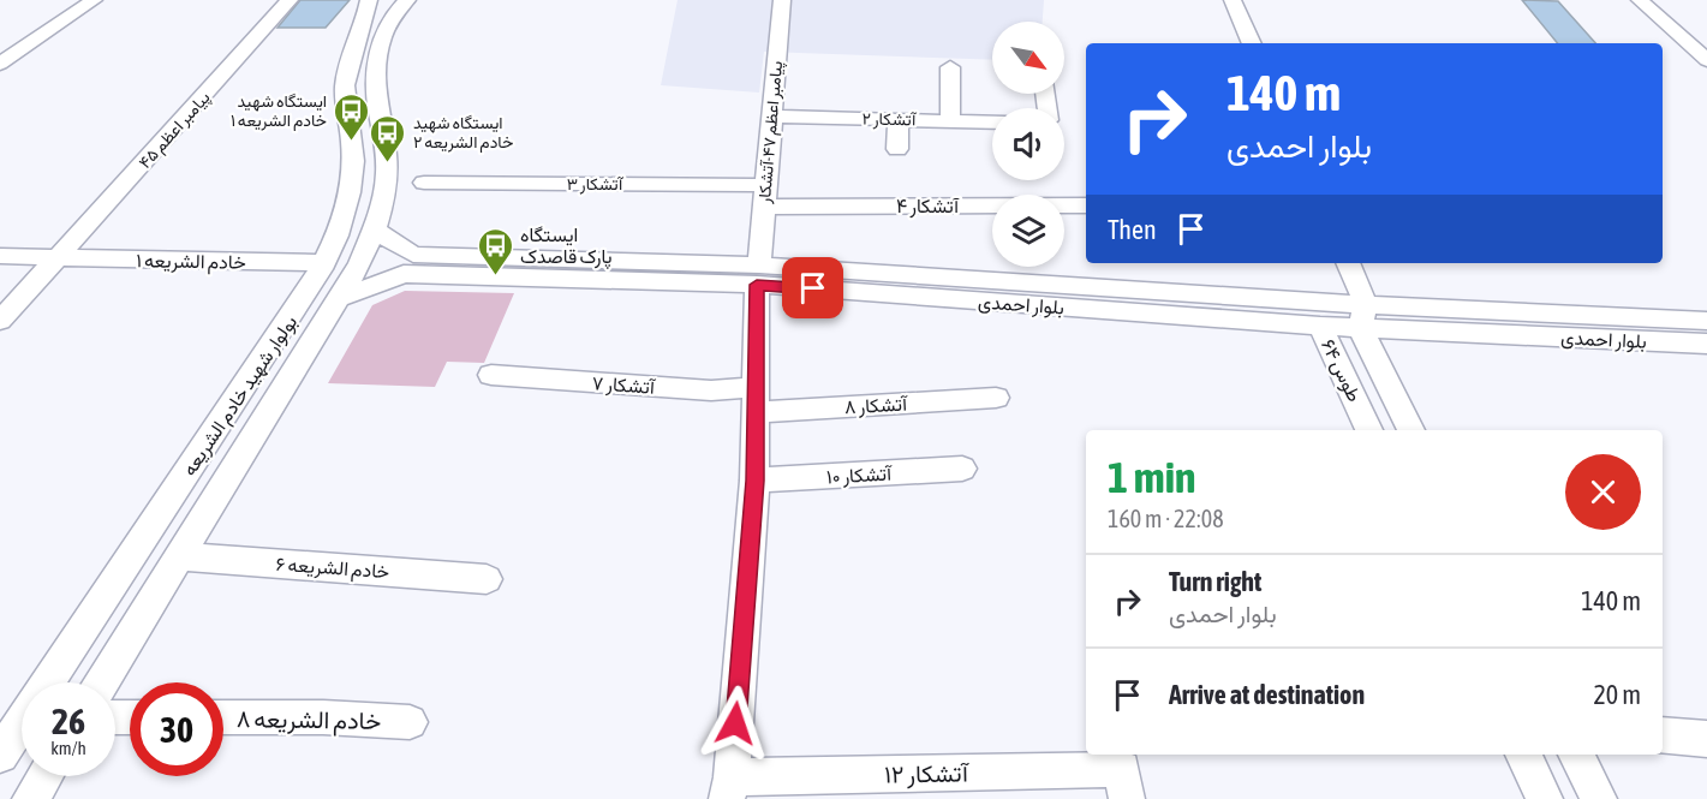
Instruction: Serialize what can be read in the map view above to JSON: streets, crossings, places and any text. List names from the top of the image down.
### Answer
{
  "streets": {
    "street": [
      "آتشکار ۲",
      "پیامبر اعظم ۴۵",
      "پیامبر اعظم ۴۷-آتشکار",
      "آتشکار ۳",
      "آتشکار ۴",
      "خادم الشریعه ۱",
      "بلوار احمدی",
      "طوس ۶۴",
      "آتشکار ۷",
      "بولوار شهید خادم الشریعه",
      "آتشکار ۸",
      "آتشکار ۱۰",
      "خادم الشریعه ۶",
      "خادم الشریعه ۸",
      "آتشکار ۱۲"
    ]
  },
  "crossings": [
    ["آتشکار ۲", "پیامبر اعظم ۴۷-آتشکار"],
    ["پیامبر اعظم ۴۵", "خادم الشریعه ۱"],
    ["پیامبر اعظم ۴۷-آتشکار", "آتشکار ۳"],
    ["پیامبر اعظم ۴۷-آتشکار", "آتشکار ۴"],
    ["پیامبر اعظم ۴۷-آتشکار", "بلوار احمدی"],
    ["پیامبر اعظم ۴۷-آتشکار", "آتشکار ۷"],
    ["پیامبر اعظم ۴۷-آتشکار", "آتشکار ۸"],
    ["پیامبر اعظم ۴۷-آتشکار", "آتشکار ۱۰"],
    ["پیامبر اعظم ۴۷-آتشکار", "آتشکار ۱۲"],
    ["آتشکار ۳", "آتشکار ۴"],
    ["خادم الشریعه ۱", "بولوار شهید خادم الشریعه"],
    ["بلوار احمدی", "طوس ۶۴"],
    ["بلوار احمدی", "بولوار شهید خادم الشریعه"],
    ["آتشکار ۷", "آتشکار ۸"],
    ["بولوار شهید خادم الشریعه", "خادم الشریعه ۶"]
  ],
  "places": {
    "bus stop": ["ایستگاه شهید خادم الشریعه ۱", "ایستگاه شهید خادم الشریعه ۲", "ایستگاه پارک قاصدک"]
  },
  "north": "bottom right",
  "page": {
    "turn": ["140 m", "بلوار احمدی"],
    "then": "Then",
    "heading": ["1 min", "160 m · 22:08"],
    "list": [
      {
        "name": "Turn right",
        "note": "بلوار احمدی",
        "value": "140 m"
      },
      {
        "name": "Arrive at destination",
        "value": "20 m"
      }
    ],
    "speed": "26 km/h",
    "limit": "30"
  }
}
